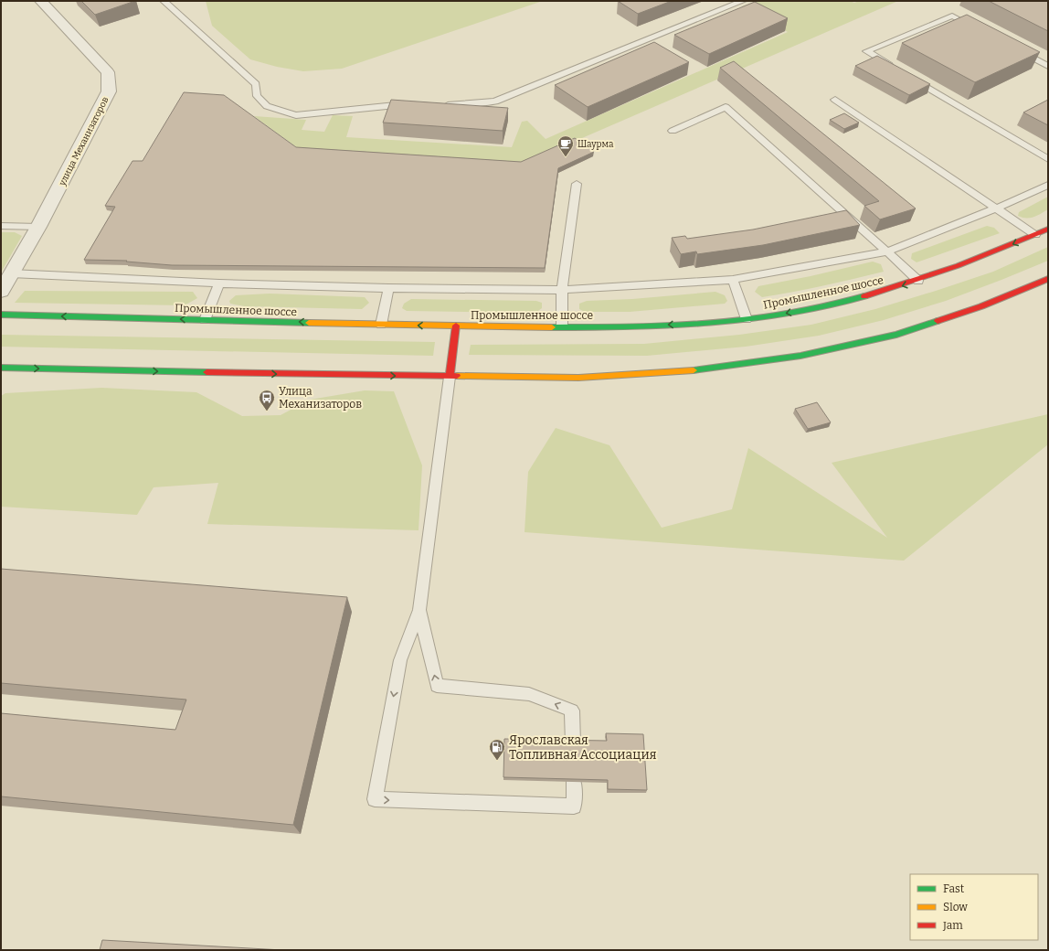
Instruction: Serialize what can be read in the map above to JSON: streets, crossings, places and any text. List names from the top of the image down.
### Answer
{
  "streets": {
    "main road": ["Промышленное шоссе"],
    "street": ["улица Механизаторов"]
  },
  "places": {
    "cafe": ["Шаурма"],
    "bus stop": ["Улица Механизаторов"],
    "fuel station": ["Ярославская Топливная Ассоциация"]
  },
  "legend": ["Fast", "Slow", "Jam"]
}
